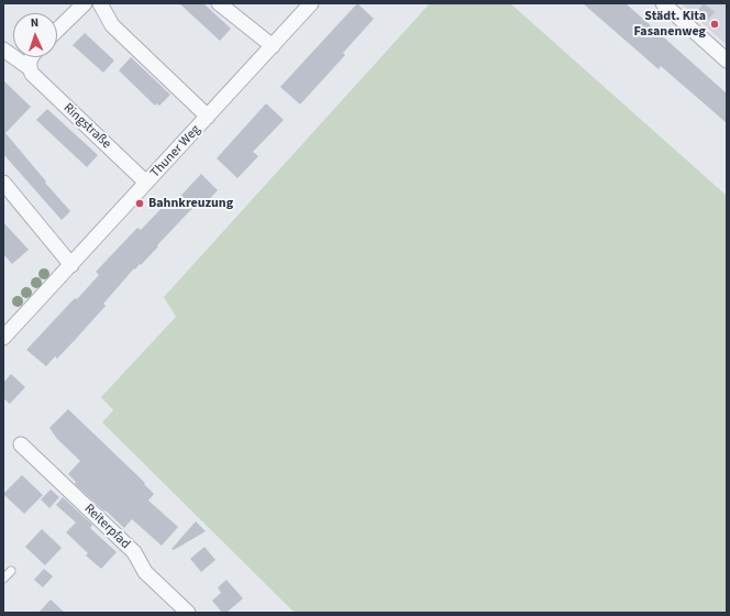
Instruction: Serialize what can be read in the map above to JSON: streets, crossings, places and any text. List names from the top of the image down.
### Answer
{
  "streets": {
    "street": ["Ringstraße", "Thuner Weg", "Reiterpfad"]
  },
  "crossings": [
    ["Ringstraße", "Thuner Weg"]
  ],
  "places": ["Städt. Kita Fasanenweg", "Bahnkreuzung"],
  "north": "top"
}
